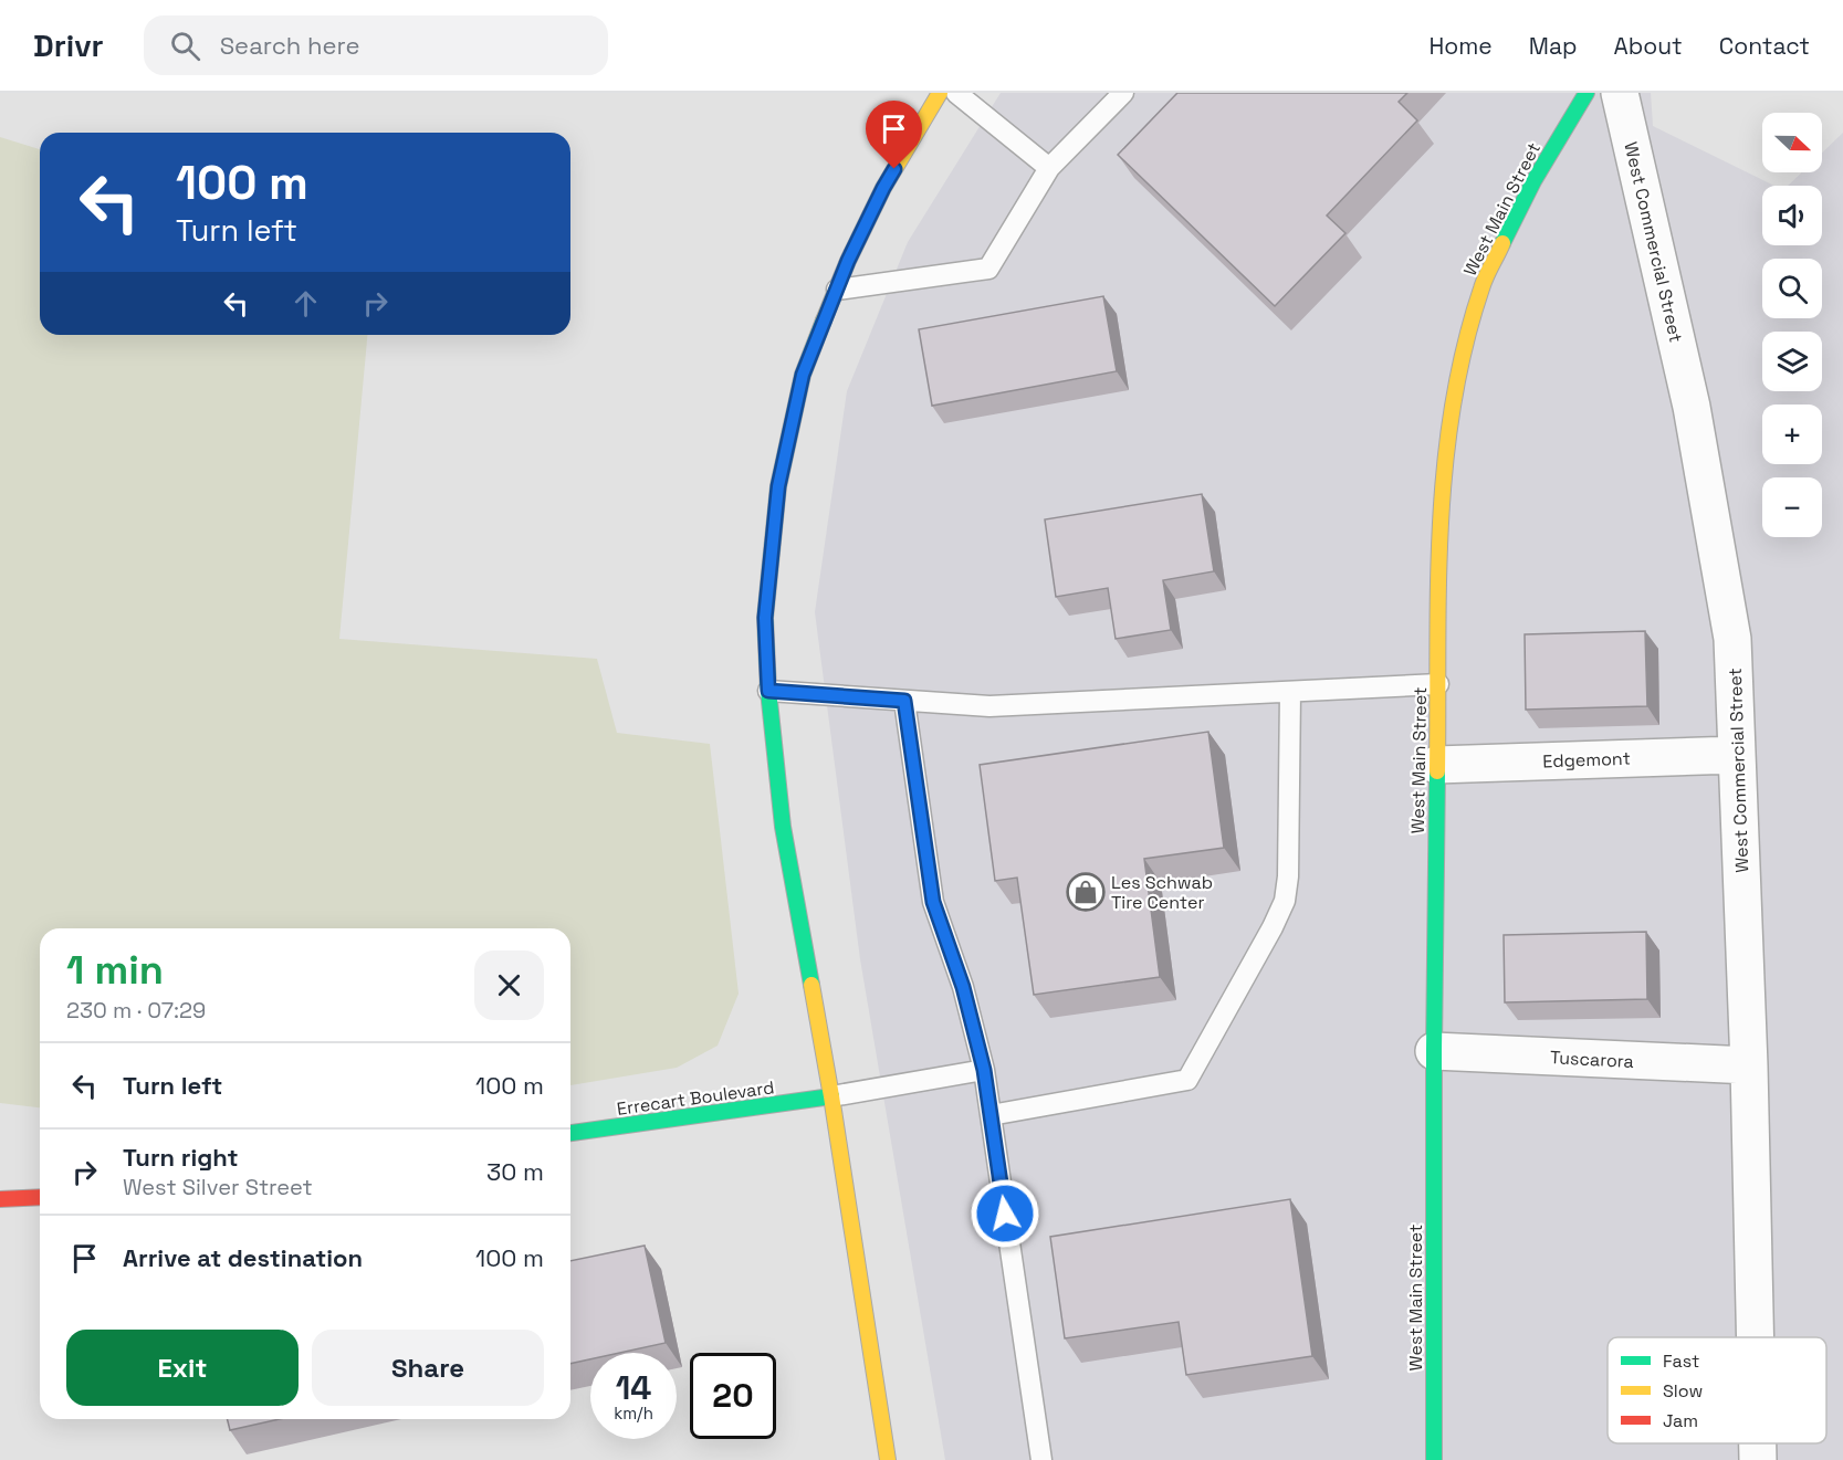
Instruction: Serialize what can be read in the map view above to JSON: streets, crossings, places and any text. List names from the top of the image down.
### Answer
{
  "streets": {
    "street": [
      "West Main Street",
      "West Commercial Street",
      "Edgemont",
      "Tuscarora",
      "Errecart Boulevard"
    ]
  },
  "crossings": [
    ["West Main Street", "Edgemont"],
    ["West Main Street", "Tuscarora"],
    ["West Commercial Street", "Edgemont"],
    ["West Commercial Street", "Tuscarora"]
  ],
  "places": {
    "shop": ["Les Schwab Tire Center"]
  },
  "legend": ["Fast", "Slow", "Jam"],
  "north": "right",
  "page": {
    "header": "Drivr",
    "search": "Search here",
    "nav": [
      "Home",
      "Map",
      "About",
      "Contact"
    ],
    "map_buttons": ["+", "−"],
    "turn": ["100 m", "Turn left"],
    "heading": ["1 min", "230 m · 07:29"],
    "list": [
      {
        "name": "Turn left",
        "value": "100 m"
      },
      {
        "name": "Turn right",
        "note": "West Silver Street",
        "value": "30 m"
      },
      {
        "name": "Arrive at destination",
        "value": "100 m"
      }
    ],
    "buttons": ["Exit", "Share"],
    "speed": "14 km/h",
    "limit": "20"
  }
}
